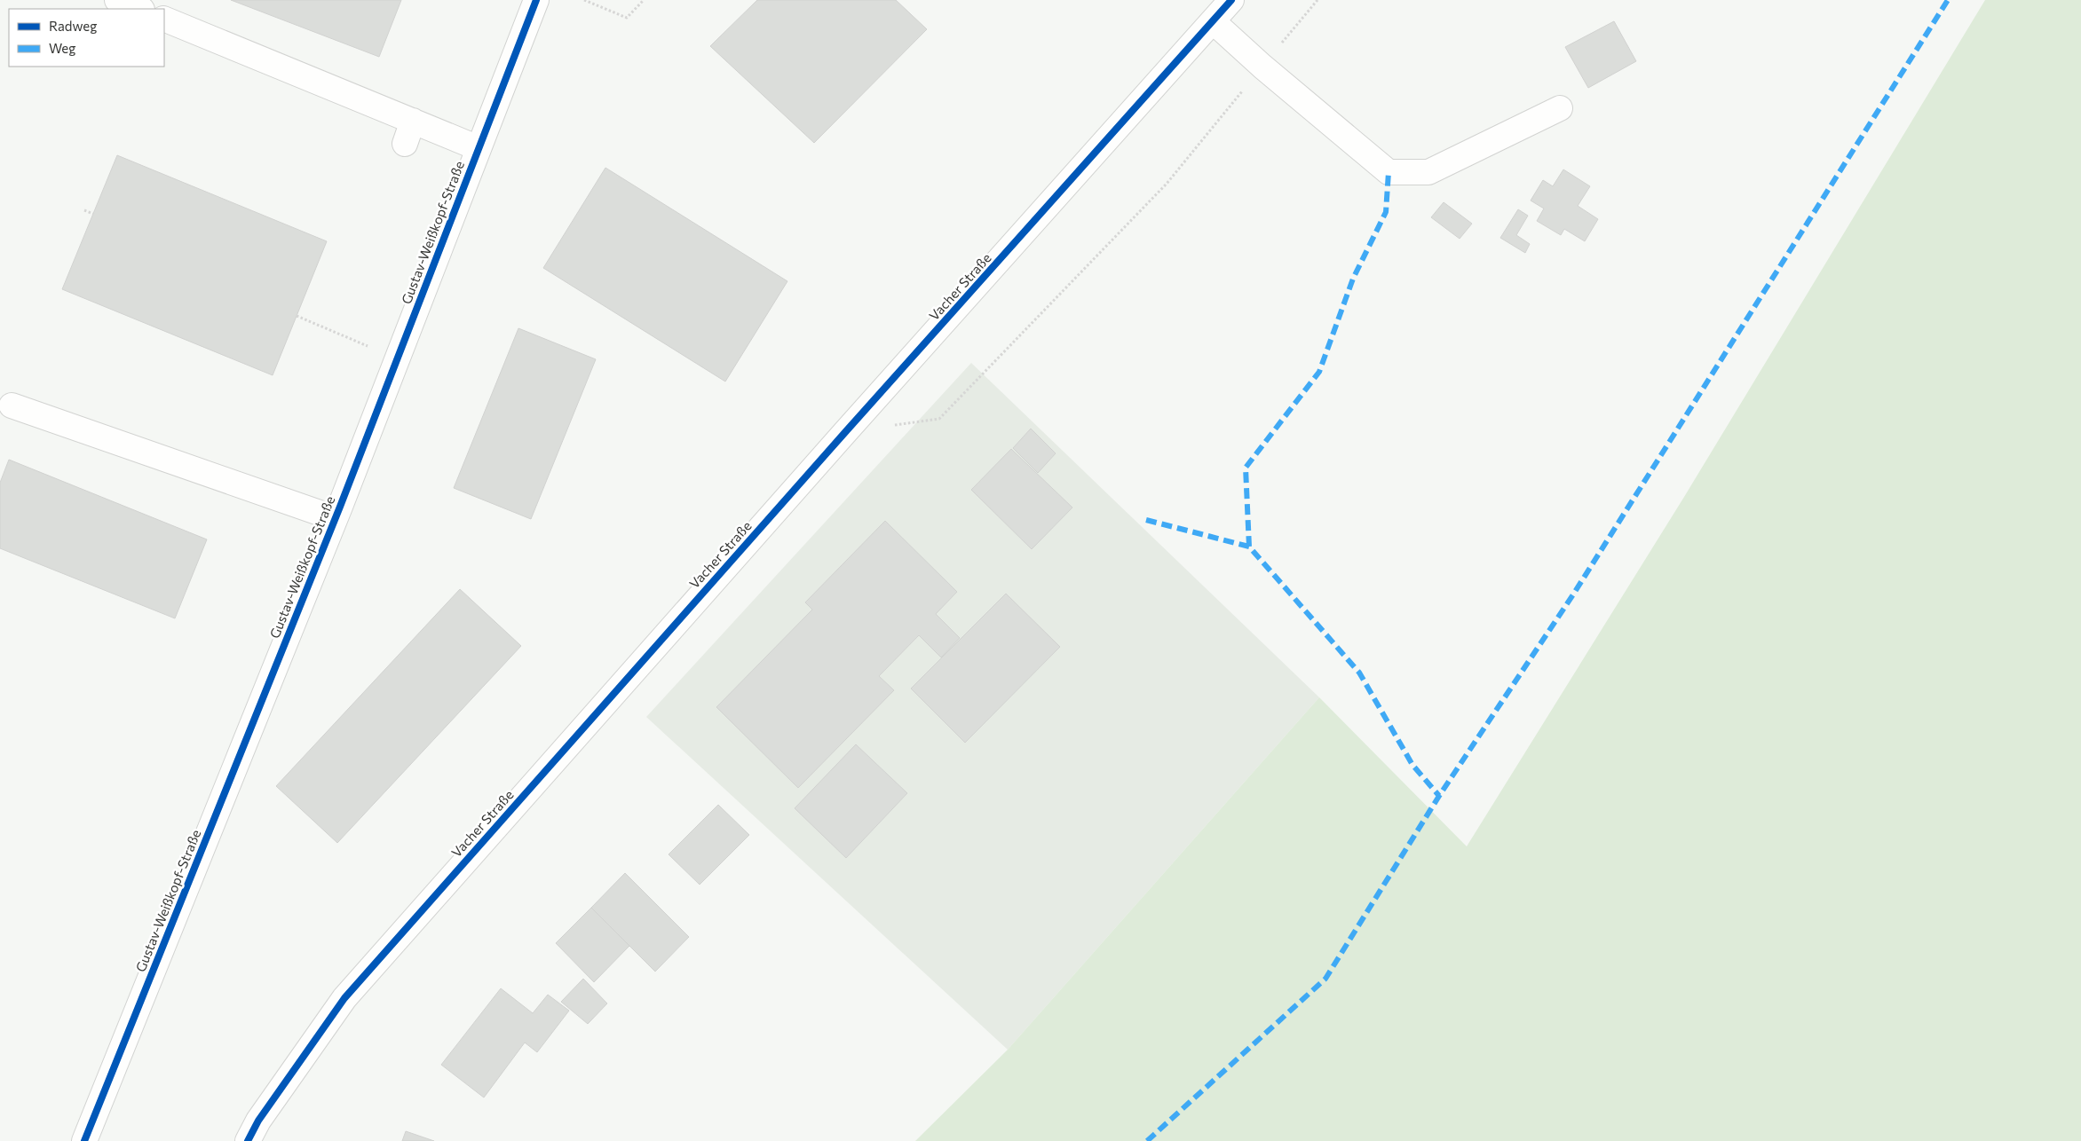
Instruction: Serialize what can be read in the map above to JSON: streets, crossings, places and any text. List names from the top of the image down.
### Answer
{
  "streets": {
    "street": ["Gustav-Weißkopf-Straße", "Vacher Straße"]
  },
  "legend": ["Radweg", "Weg"]
}
